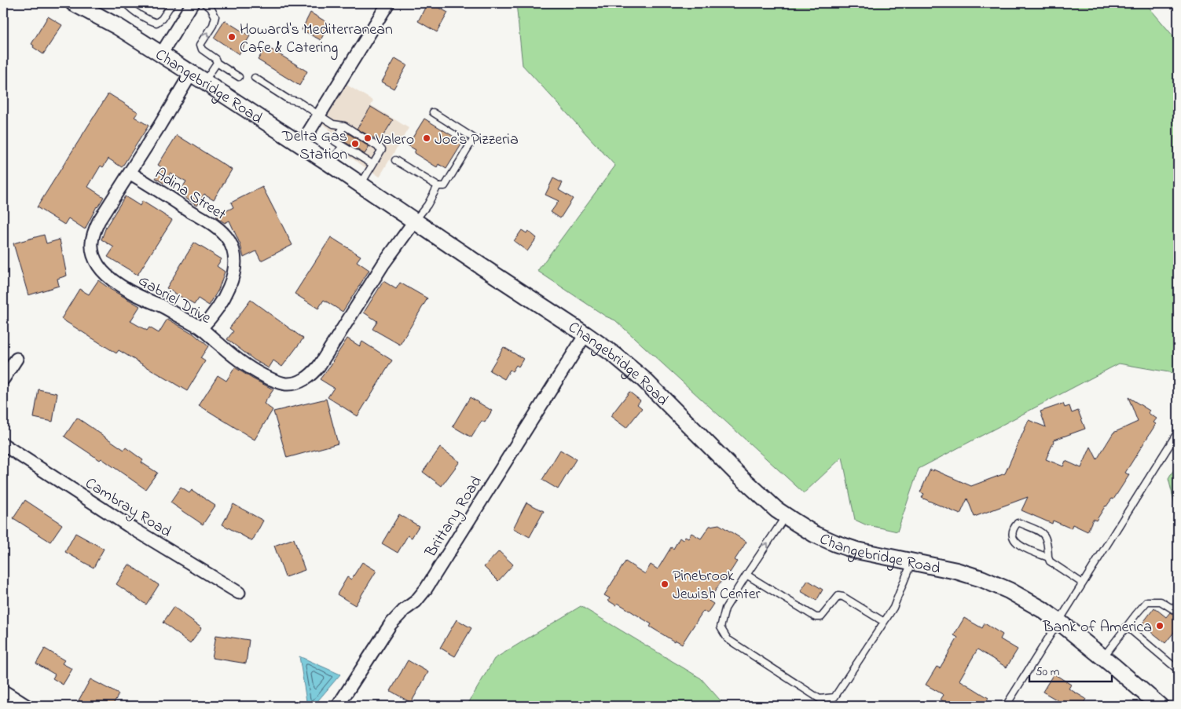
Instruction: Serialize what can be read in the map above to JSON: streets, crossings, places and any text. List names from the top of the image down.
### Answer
{
  "streets": {
    "main road": ["Changebridge Road"],
    "street": [
      "Adina Street",
      "Gabriel Drive",
      "Cambray Road",
      "Brittany Road"
    ]
  },
  "crossings": [
    ["Changebridge Road", "Gabriel Drive"],
    ["Changebridge Road", "Brittany Road"],
    ["Adina Street", "Gabriel Drive"]
  ],
  "places": [
    "Howard's Mediterranean Cafe & Catering",
    "Valero",
    "Joe's Pizzeria",
    "Delta Gas Station",
    "Pinebrook Jewish Center",
    "Bank of America"
  ],
  "scale_bar": "50 m"
}
